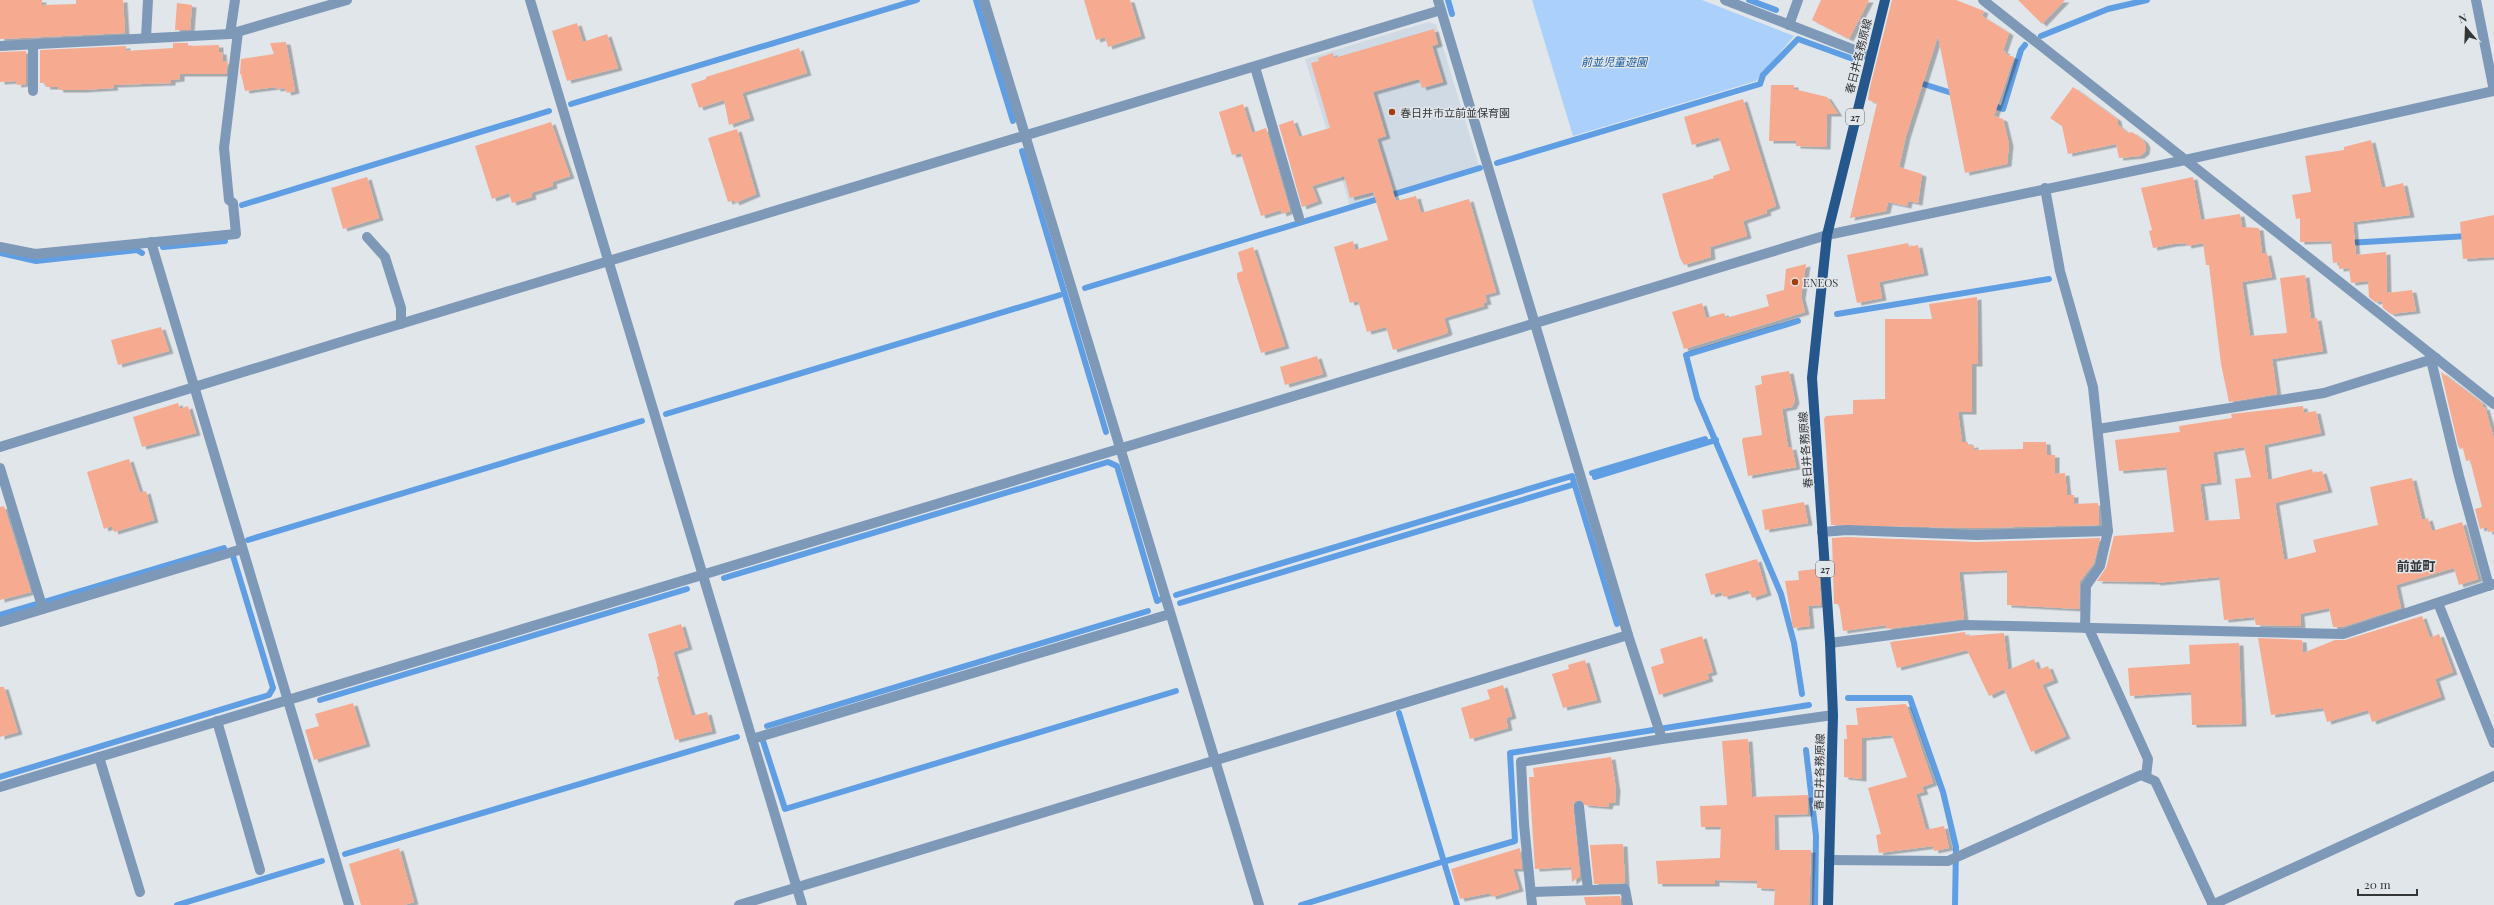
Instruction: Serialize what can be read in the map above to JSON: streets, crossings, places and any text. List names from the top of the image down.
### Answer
{
  "streets": {
    "main road": ["春日井各務原線", "27"]
  },
  "districts": ["前並町"],
  "parks": ["前並児童遊園"],
  "places": ["春日井市立前並保育園", "ENEOS"],
  "scale_bar": "20 m",
  "north": "top"
}
